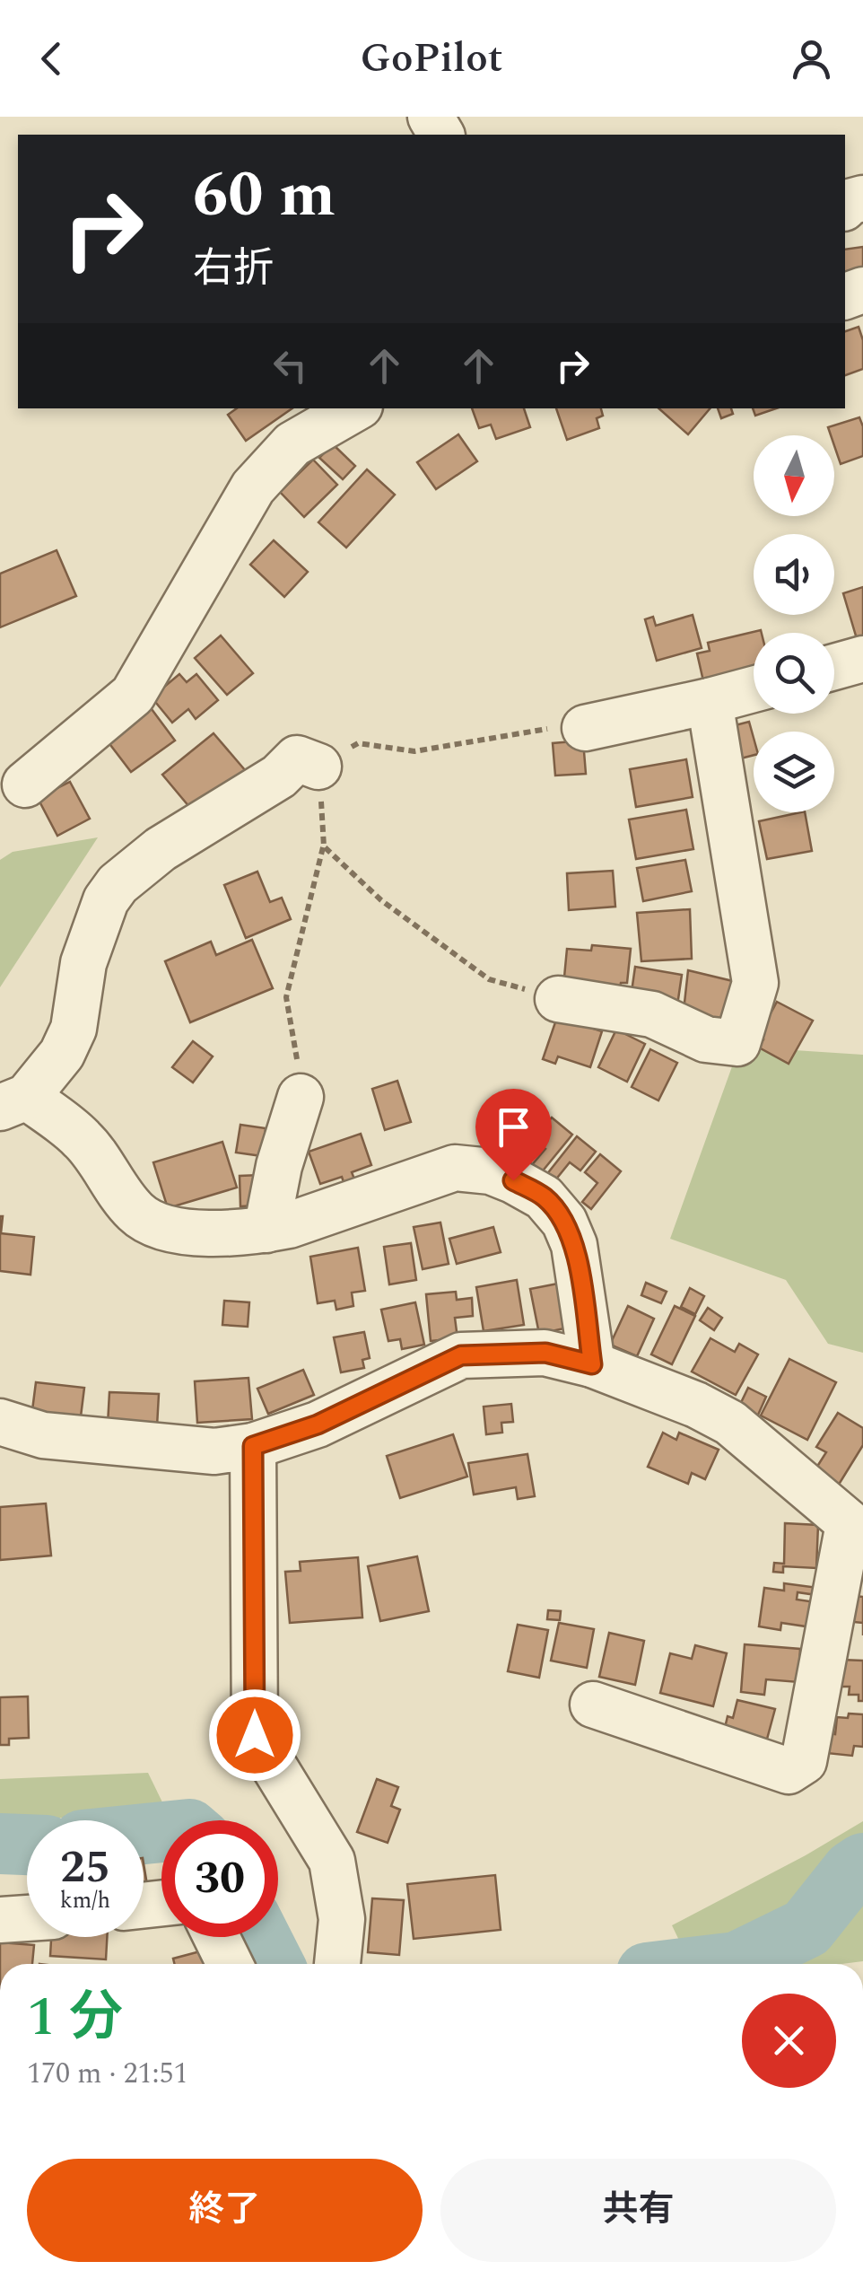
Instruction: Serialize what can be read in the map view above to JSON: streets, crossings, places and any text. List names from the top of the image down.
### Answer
{
  "north": "bottom",
  "page": {
    "header": "GoPilot",
    "turn": ["60 m", "右折"],
    "speed": "25 km/h",
    "limit": "30",
    "heading": ["1 分", "170 m · 21:51"],
    "buttons": ["終了", "共有"]
  }
}
